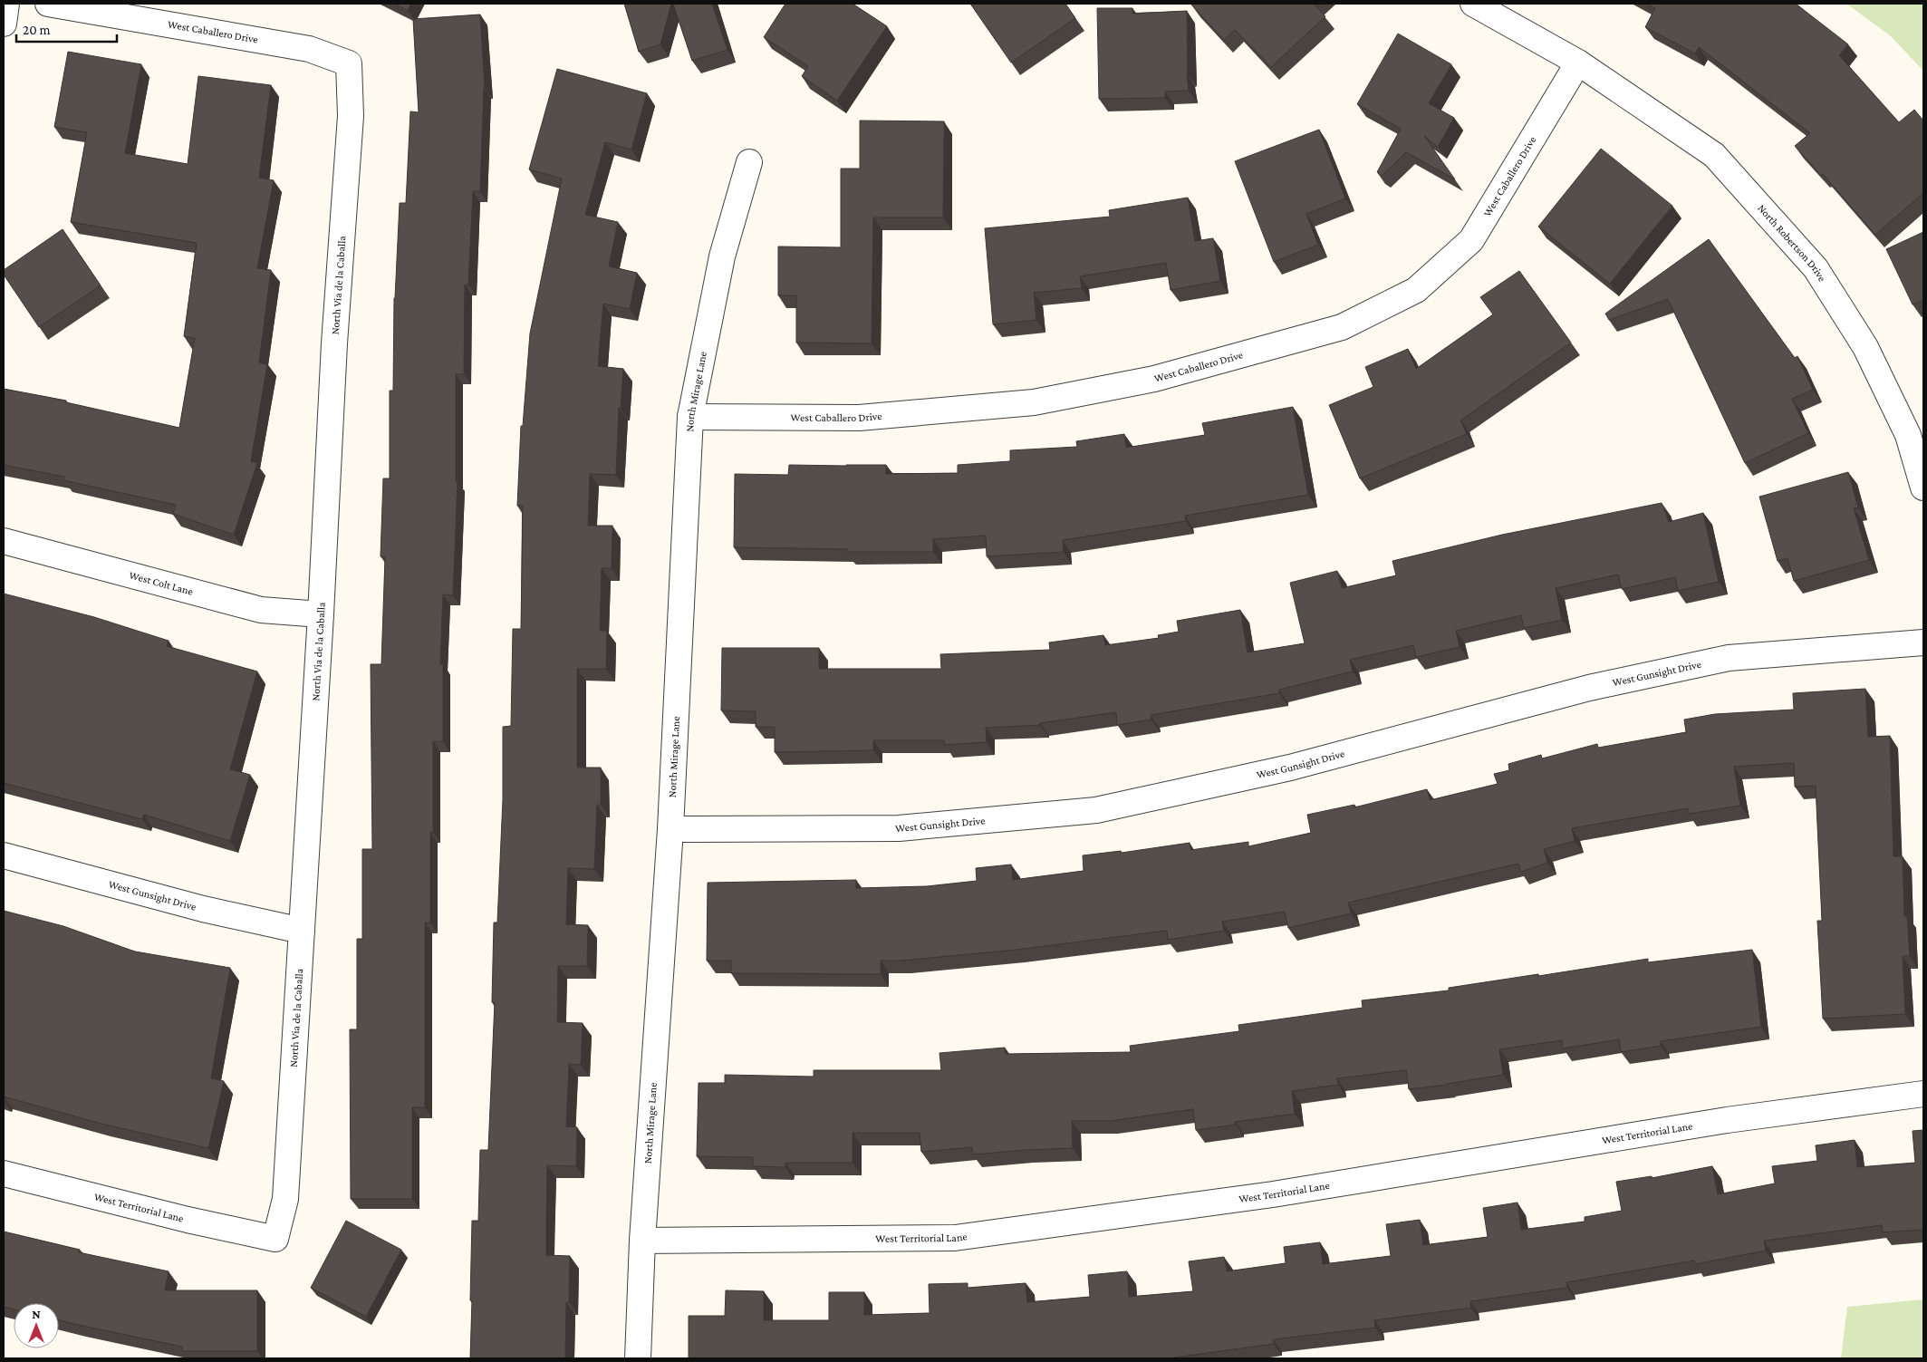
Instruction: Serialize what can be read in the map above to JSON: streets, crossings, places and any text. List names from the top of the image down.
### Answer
{
  "streets": {
    "street": [
      "West Caballero Drive",
      "North Robertson Drive",
      "North Via de la Caballa",
      "North Mirage Lane",
      "West Colt Lane",
      "West Gunsight Drive",
      "West Territorial Lane"
    ]
  },
  "crossings": [
    ["West Caballero Drive", "North Robertson Drive"],
    ["West Caballero Drive", "North Via de la Caballa"],
    ["West Caballero Drive", "North Mirage Lane"],
    ["North Via de la Caballa", "West Colt Lane"],
    ["North Via de la Caballa", "West Gunsight Drive"],
    ["North Via de la Caballa", "West Territorial Lane"],
    ["North Mirage Lane", "West Gunsight Drive"],
    ["North Mirage Lane", "West Territorial Lane"]
  ],
  "scale_bar": "20 m",
  "north": "top"
}
